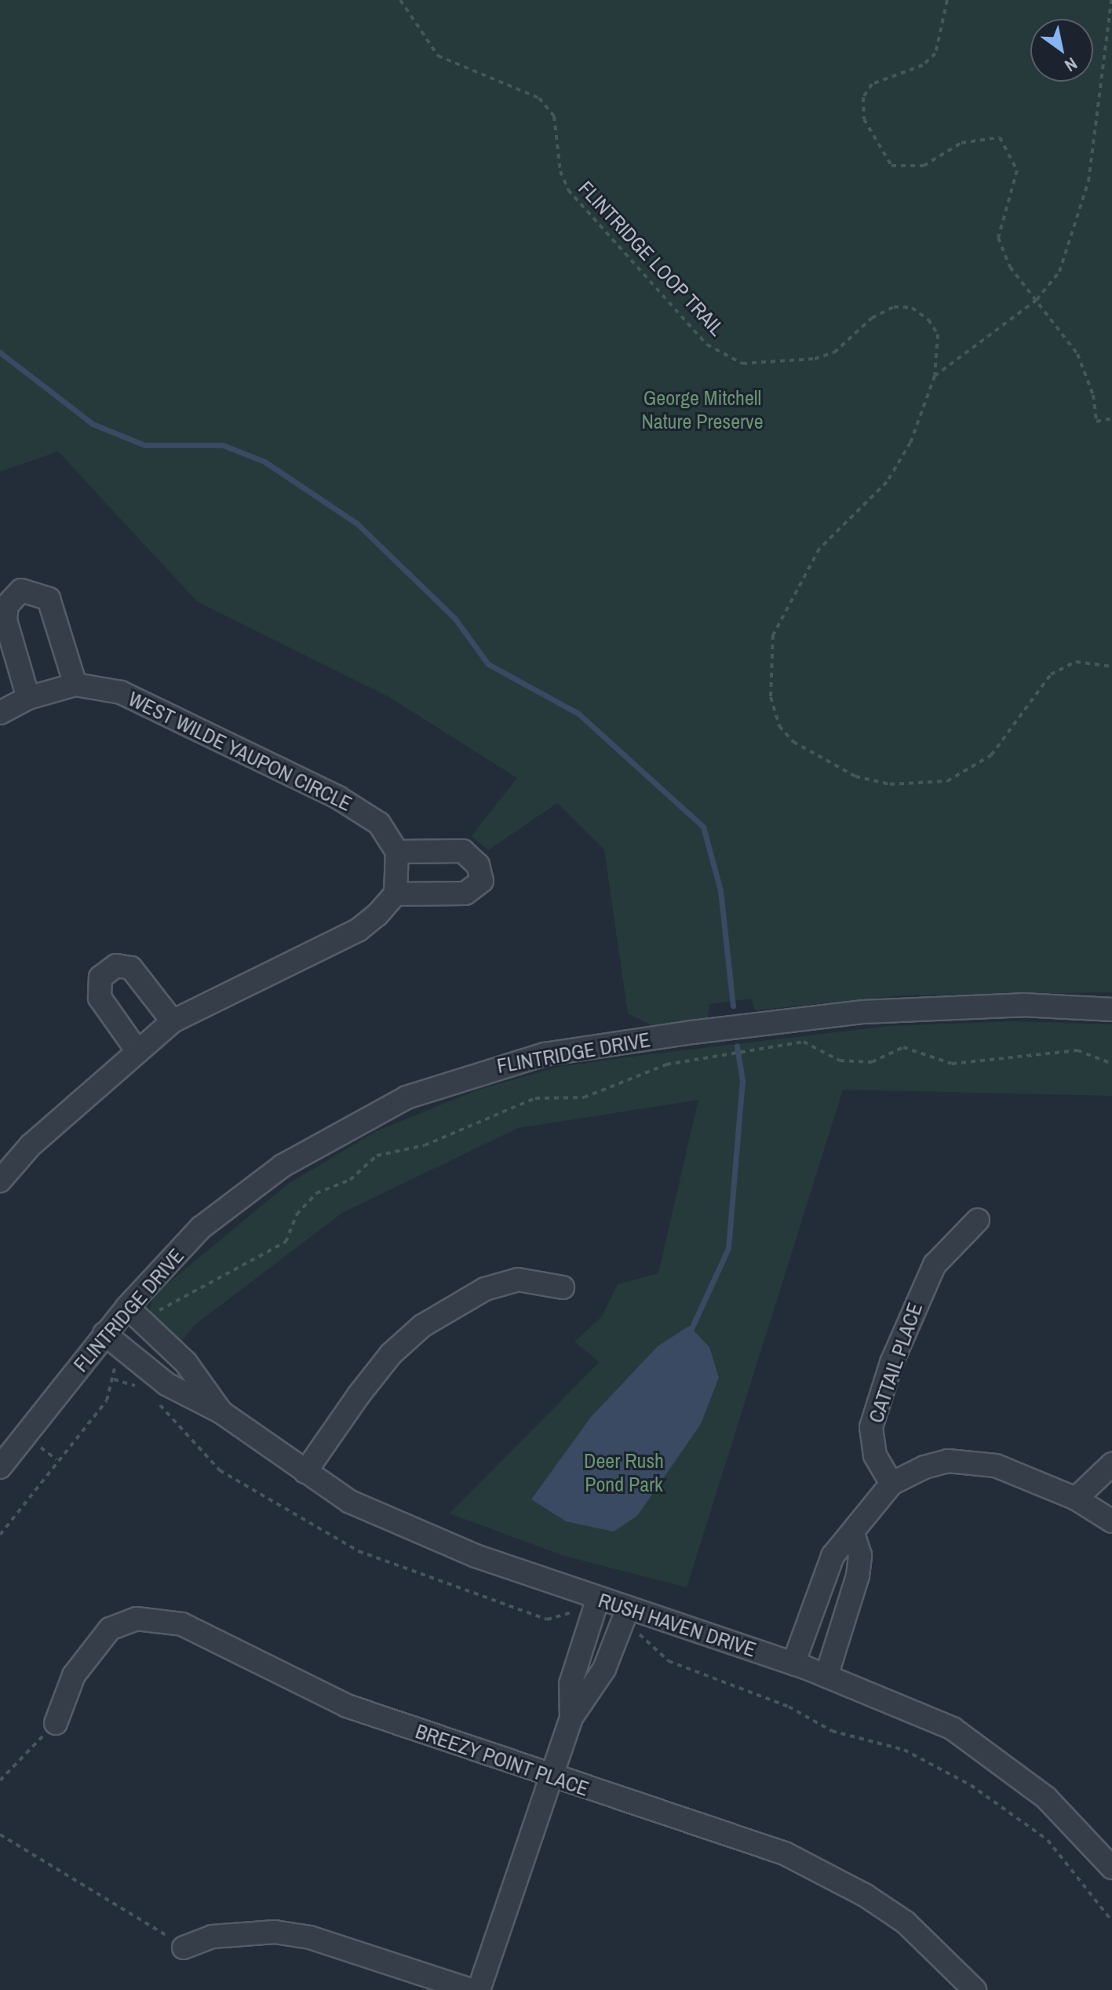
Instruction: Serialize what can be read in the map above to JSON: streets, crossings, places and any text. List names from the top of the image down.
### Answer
{
  "streets": {
    "street": [
      "WEST WILDE YAUPON CIRCLE",
      "FLINTRIDGE DRIVE",
      "CATTAIL PLACE",
      "RUSH HAVEN DRIVE",
      "BREEZY POINT PLACE"
    ],
    "path": ["FLINTRIDGE LOOP TRAIL"]
  },
  "crossings": [
    ["FLINTRIDGE DRIVE", "RUSH HAVEN DRIVE"]
  ],
  "parks": ["George Mitchell Nature Preserve", "Deer Rush Pond Park"],
  "north": "bottom right"
}
